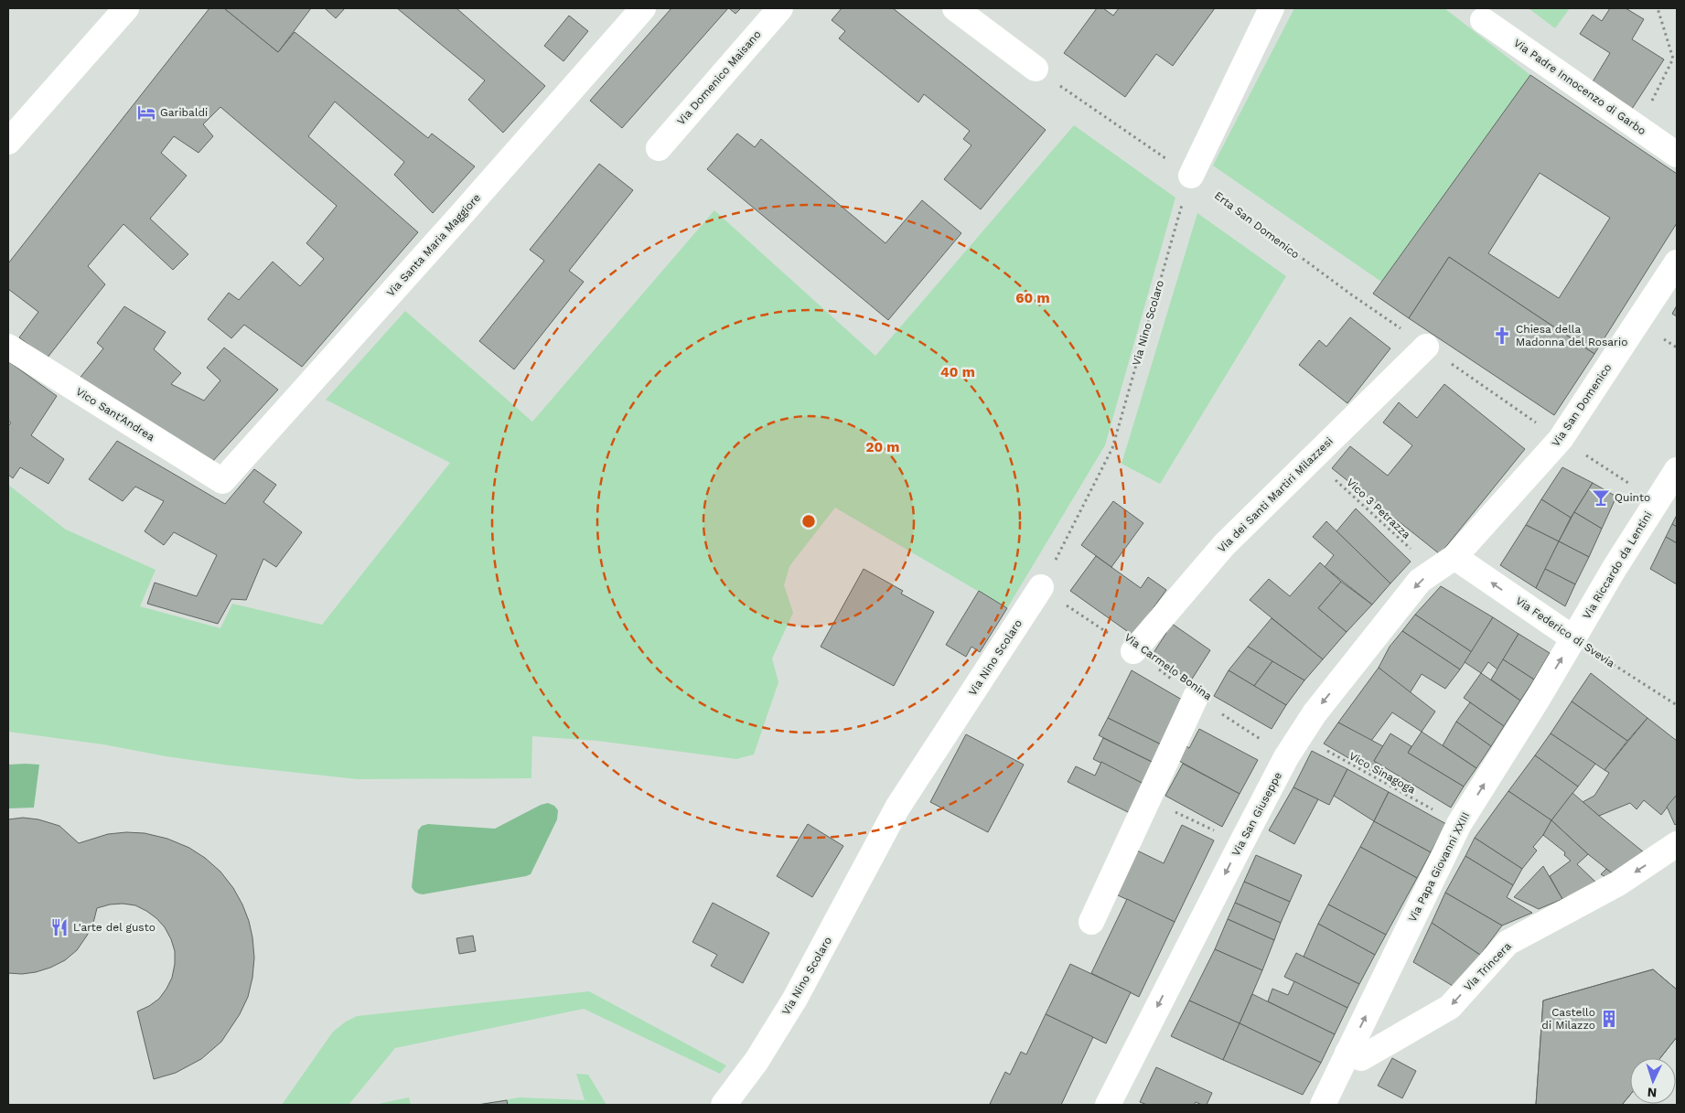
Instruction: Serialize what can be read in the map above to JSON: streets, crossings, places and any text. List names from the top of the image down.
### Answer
{
  "streets": {
    "street": [
      "Via Domenico Maisano",
      "Via Padre Innocenzo di Garbo",
      "Via Santa Maria Maggiore",
      "Via Nino Scolaro",
      "Via San Domenico",
      "Vico Sant'Andrea",
      "Via dei Santi Martiri Milazzesi",
      "Via Riccardo da Lentini",
      "Via Federico di Svevia",
      "Via San Giuseppe",
      "Via Papa Giovanni XXIII",
      "Via Trincera"
    ],
    "path": [
      "Erta San Domenico",
      "Vico 3 Petrazza",
      "Via Carmelo Bonina",
      "Vico Sinagoga"
    ]
  },
  "crossings": [
    ["Erta San Domenico", "Via Nino Scolaro"],
    ["Erta San Domenico", "Via San Domenico"],
    ["Erta San Domenico", "Via dei Santi Martiri Milazzesi"],
    ["Erta San Domenico", "Via Riccardo da Lentini"],
    ["Via Santa Maria Maggiore", "Vico Sant'Andrea"],
    ["Via Nino Scolaro", "Via Carmelo Bonina"],
    ["Via San Domenico", "Vico 3 Petrazza"],
    ["Via San Domenico", "Via Federico di Svevia"],
    ["Via San Domenico", "Via San Giuseppe"],
    ["Via dei Santi Martiri Milazzesi", "Vico 3 Petrazza"],
    ["Via dei Santi Martiri Milazzesi", "Via Carmelo Bonina"],
    ["Vico 3 Petrazza", "Via Federico di Svevia"],
    ["Vico 3 Petrazza", "Via San Giuseppe"],
    ["Via Riccardo da Lentini", "Via Federico di Svevia"],
    ["Via Riccardo da Lentini", "Via Papa Giovanni XXIII"],
    ["Via Federico di Svevia", "Via San Giuseppe"],
    ["Via Federico di Svevia", "Via Papa Giovanni XXIII"],
    ["Via Carmelo Bonina", "Via San Giuseppe"],
    ["Vico Sinagoga", "Via San Giuseppe"],
    ["Vico Sinagoga", "Via Papa Giovanni XXIII"],
    ["Via Papa Giovanni XXIII", "Via Trincera"]
  ],
  "one_way": [
    "Via Federico di Svevia",
    "Via San Giuseppe",
    "Via Papa Giovanni XXIII",
    "Via Trincera"
  ],
  "places": {
    "hotel": ["Garibaldi"],
    "church": ["Chiesa della Madonna del Rosario"],
    "bar": ["Quinto"],
    "restaurant": ["L'arte del gusto"],
    "building": ["Castello di Milazzo"]
  },
  "north": "bottom",
  "rings": ["60 m", "40 m", "20 m"]
}
